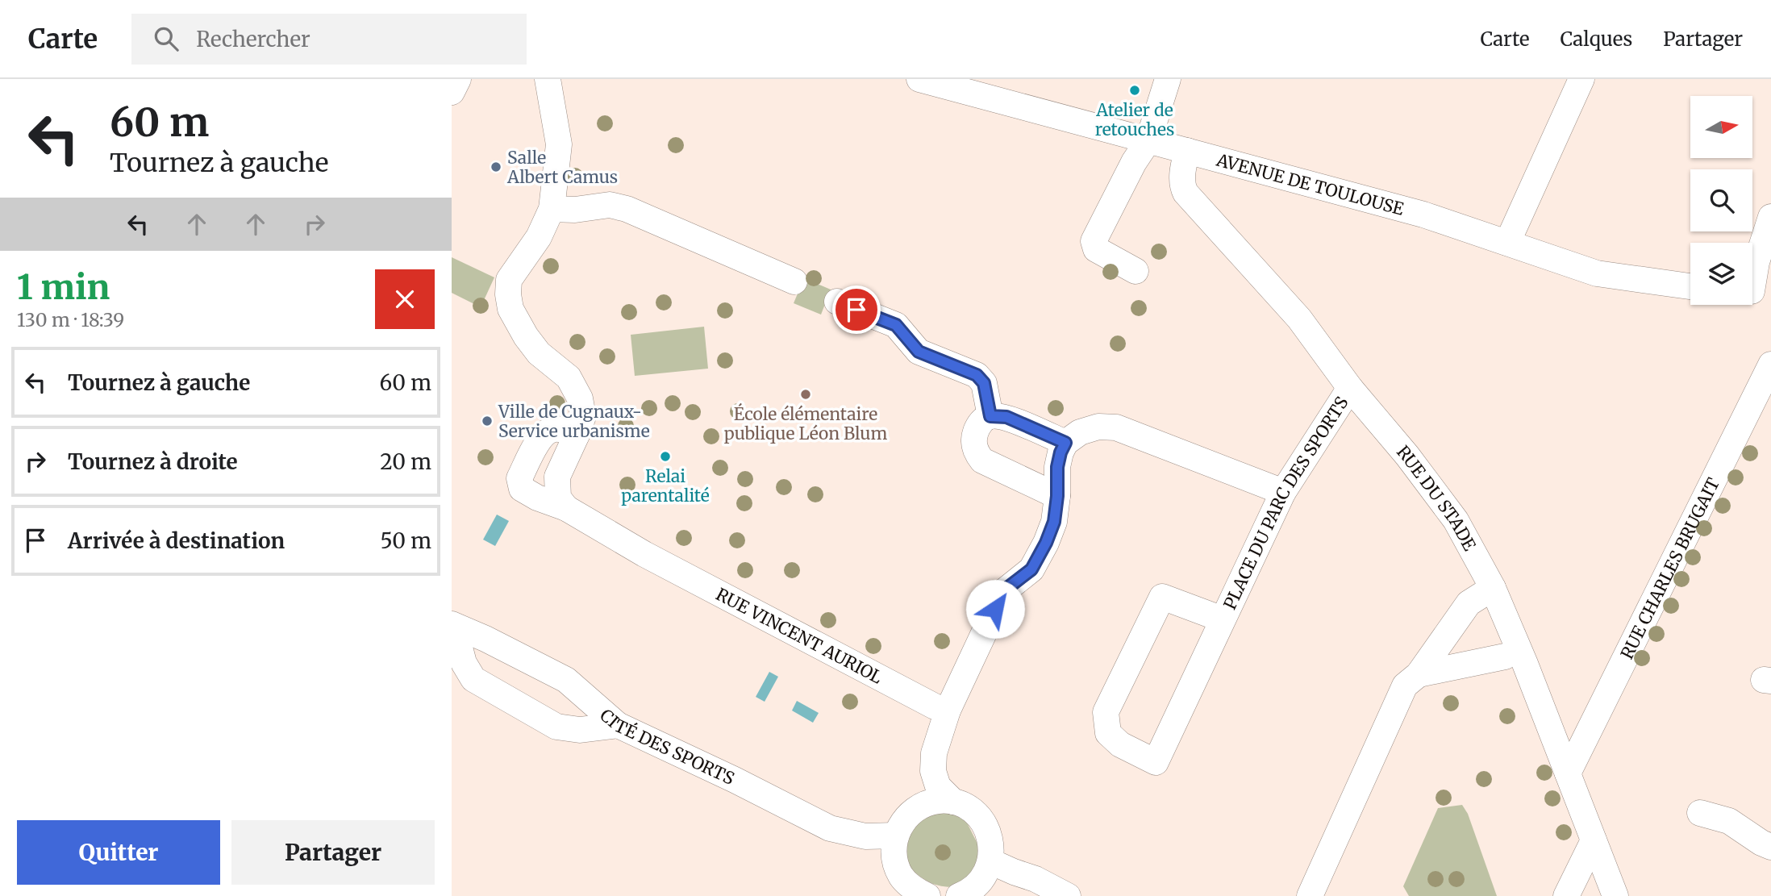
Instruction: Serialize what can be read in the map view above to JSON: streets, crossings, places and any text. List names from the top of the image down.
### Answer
{
  "streets": {
    "street": [
      "AVENUE DE TOULOUSE",
      "RUE DU STADE",
      "PLACE DU PARC DES SPORTS",
      "RUE CHARLES BRUGAIT",
      "RUE VINCENT AURIOL",
      "CITÉ DES SPORTS"
    ]
  },
  "crossings": [
    ["AVENUE DE TOULOUSE", "RUE DU STADE"],
    ["RUE DU STADE", "PLACE DU PARC DES SPORTS"],
    ["RUE DU STADE", "RUE CHARLES BRUGAIT"]
  ],
  "places": [
    "Atelier de retouches",
    "Salle Albert Camus",
    "École élémentaire publique Léon Blum",
    "Ville de Cugnaux- Service urbanisme",
    "Relai parentalité"
  ],
  "north": "right",
  "page": {
    "header": "Carte",
    "search": "Rechercher",
    "nav": ["Carte", "Calques", "Partager"],
    "turn": ["60 m", "Tournez à gauche"],
    "heading": ["1 min", "130 m · 18:39"],
    "list": [
      {
        "name": "Tournez à gauche",
        "value": "60 m"
      },
      {
        "name": "Tournez à droite",
        "value": "20 m"
      },
      {
        "name": "Arrivée à destination",
        "value": "50 m"
      }
    ],
    "buttons": ["Quitter", "Partager"]
  }
}
